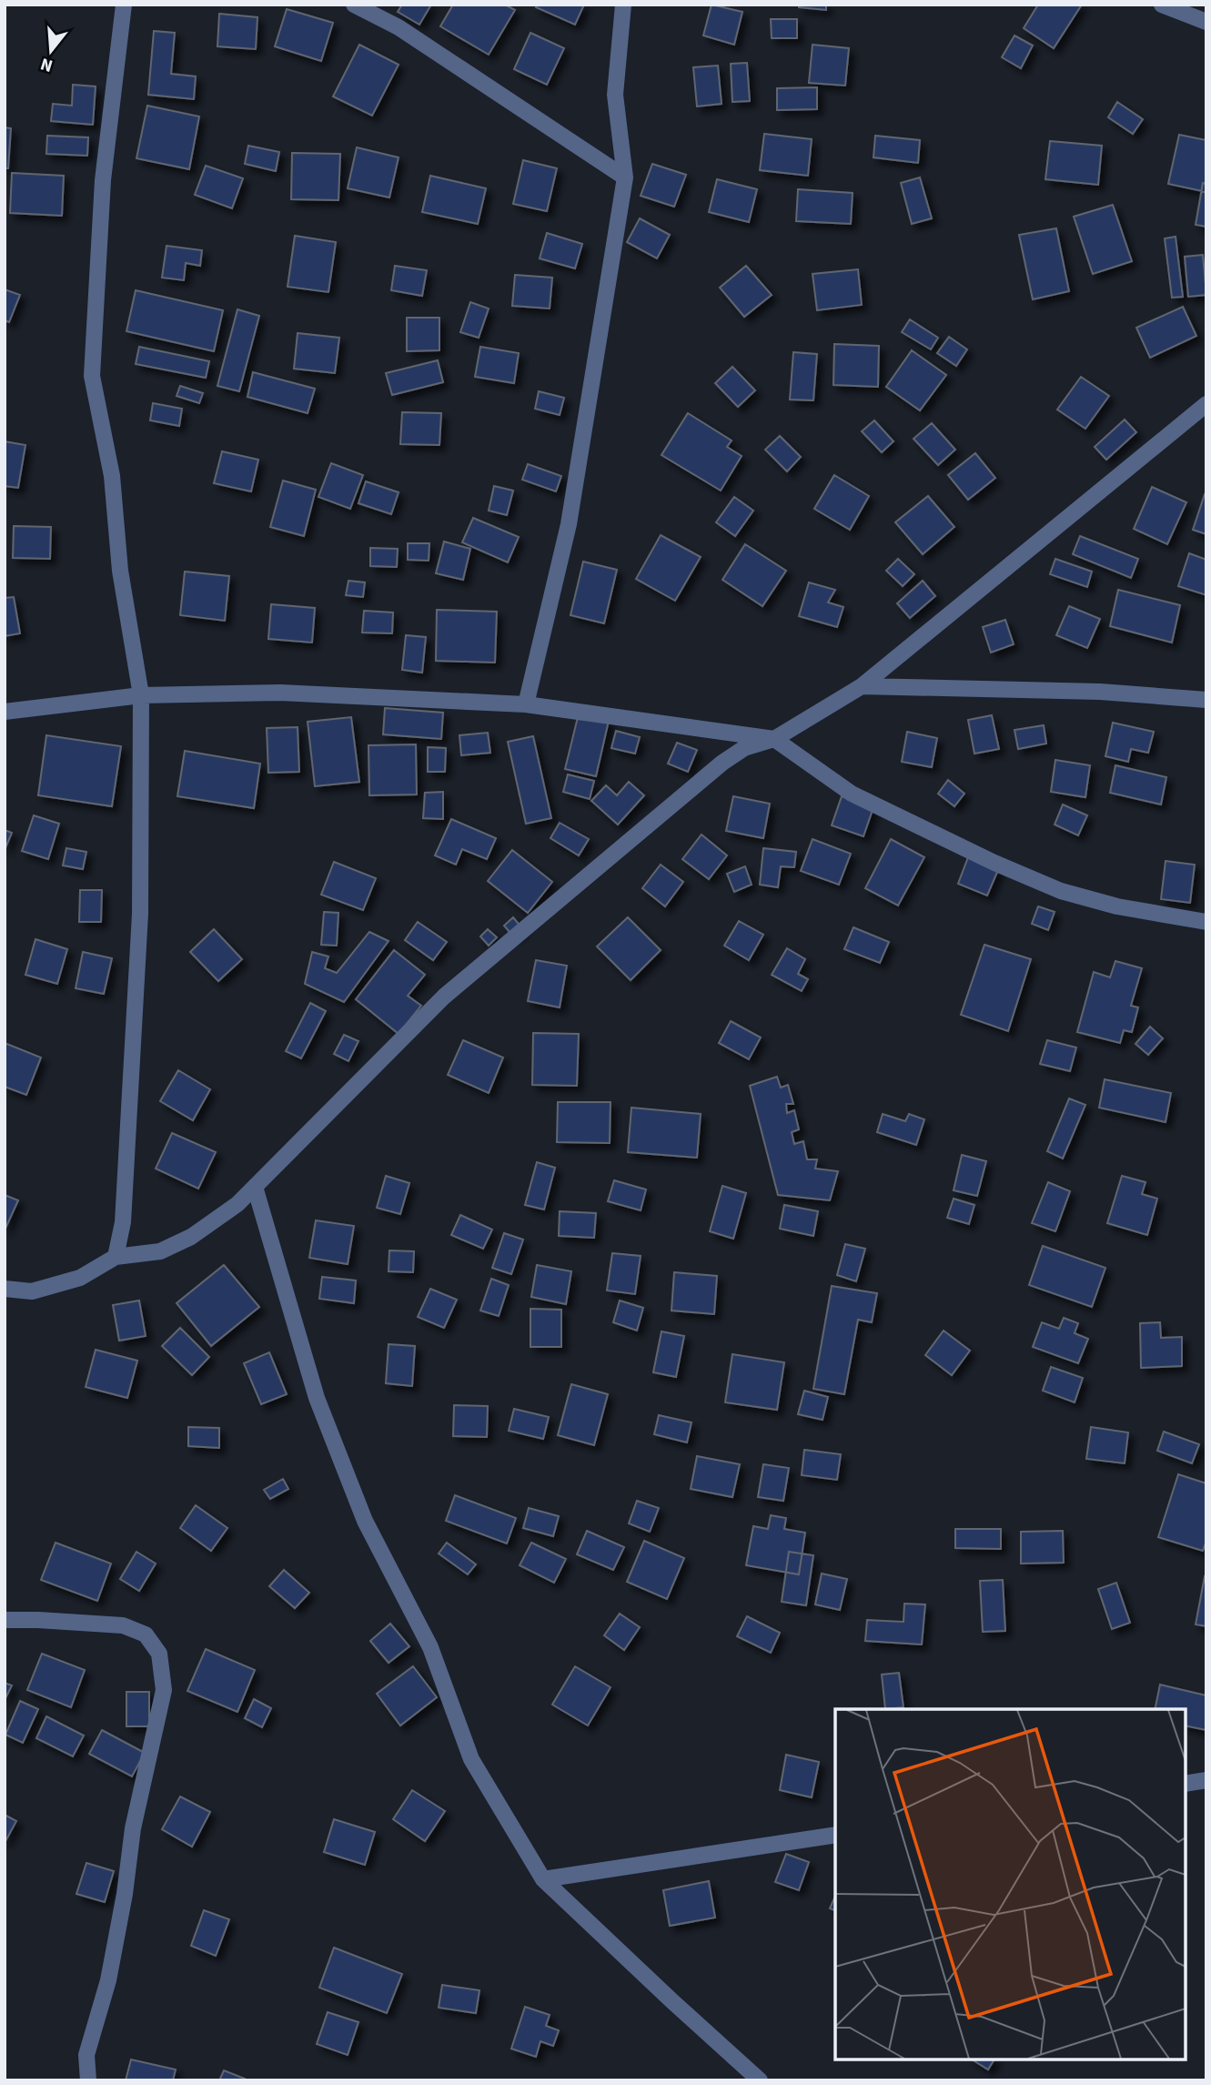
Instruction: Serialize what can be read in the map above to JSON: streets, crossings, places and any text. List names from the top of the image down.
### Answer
{
  "north": "bottom"
}
